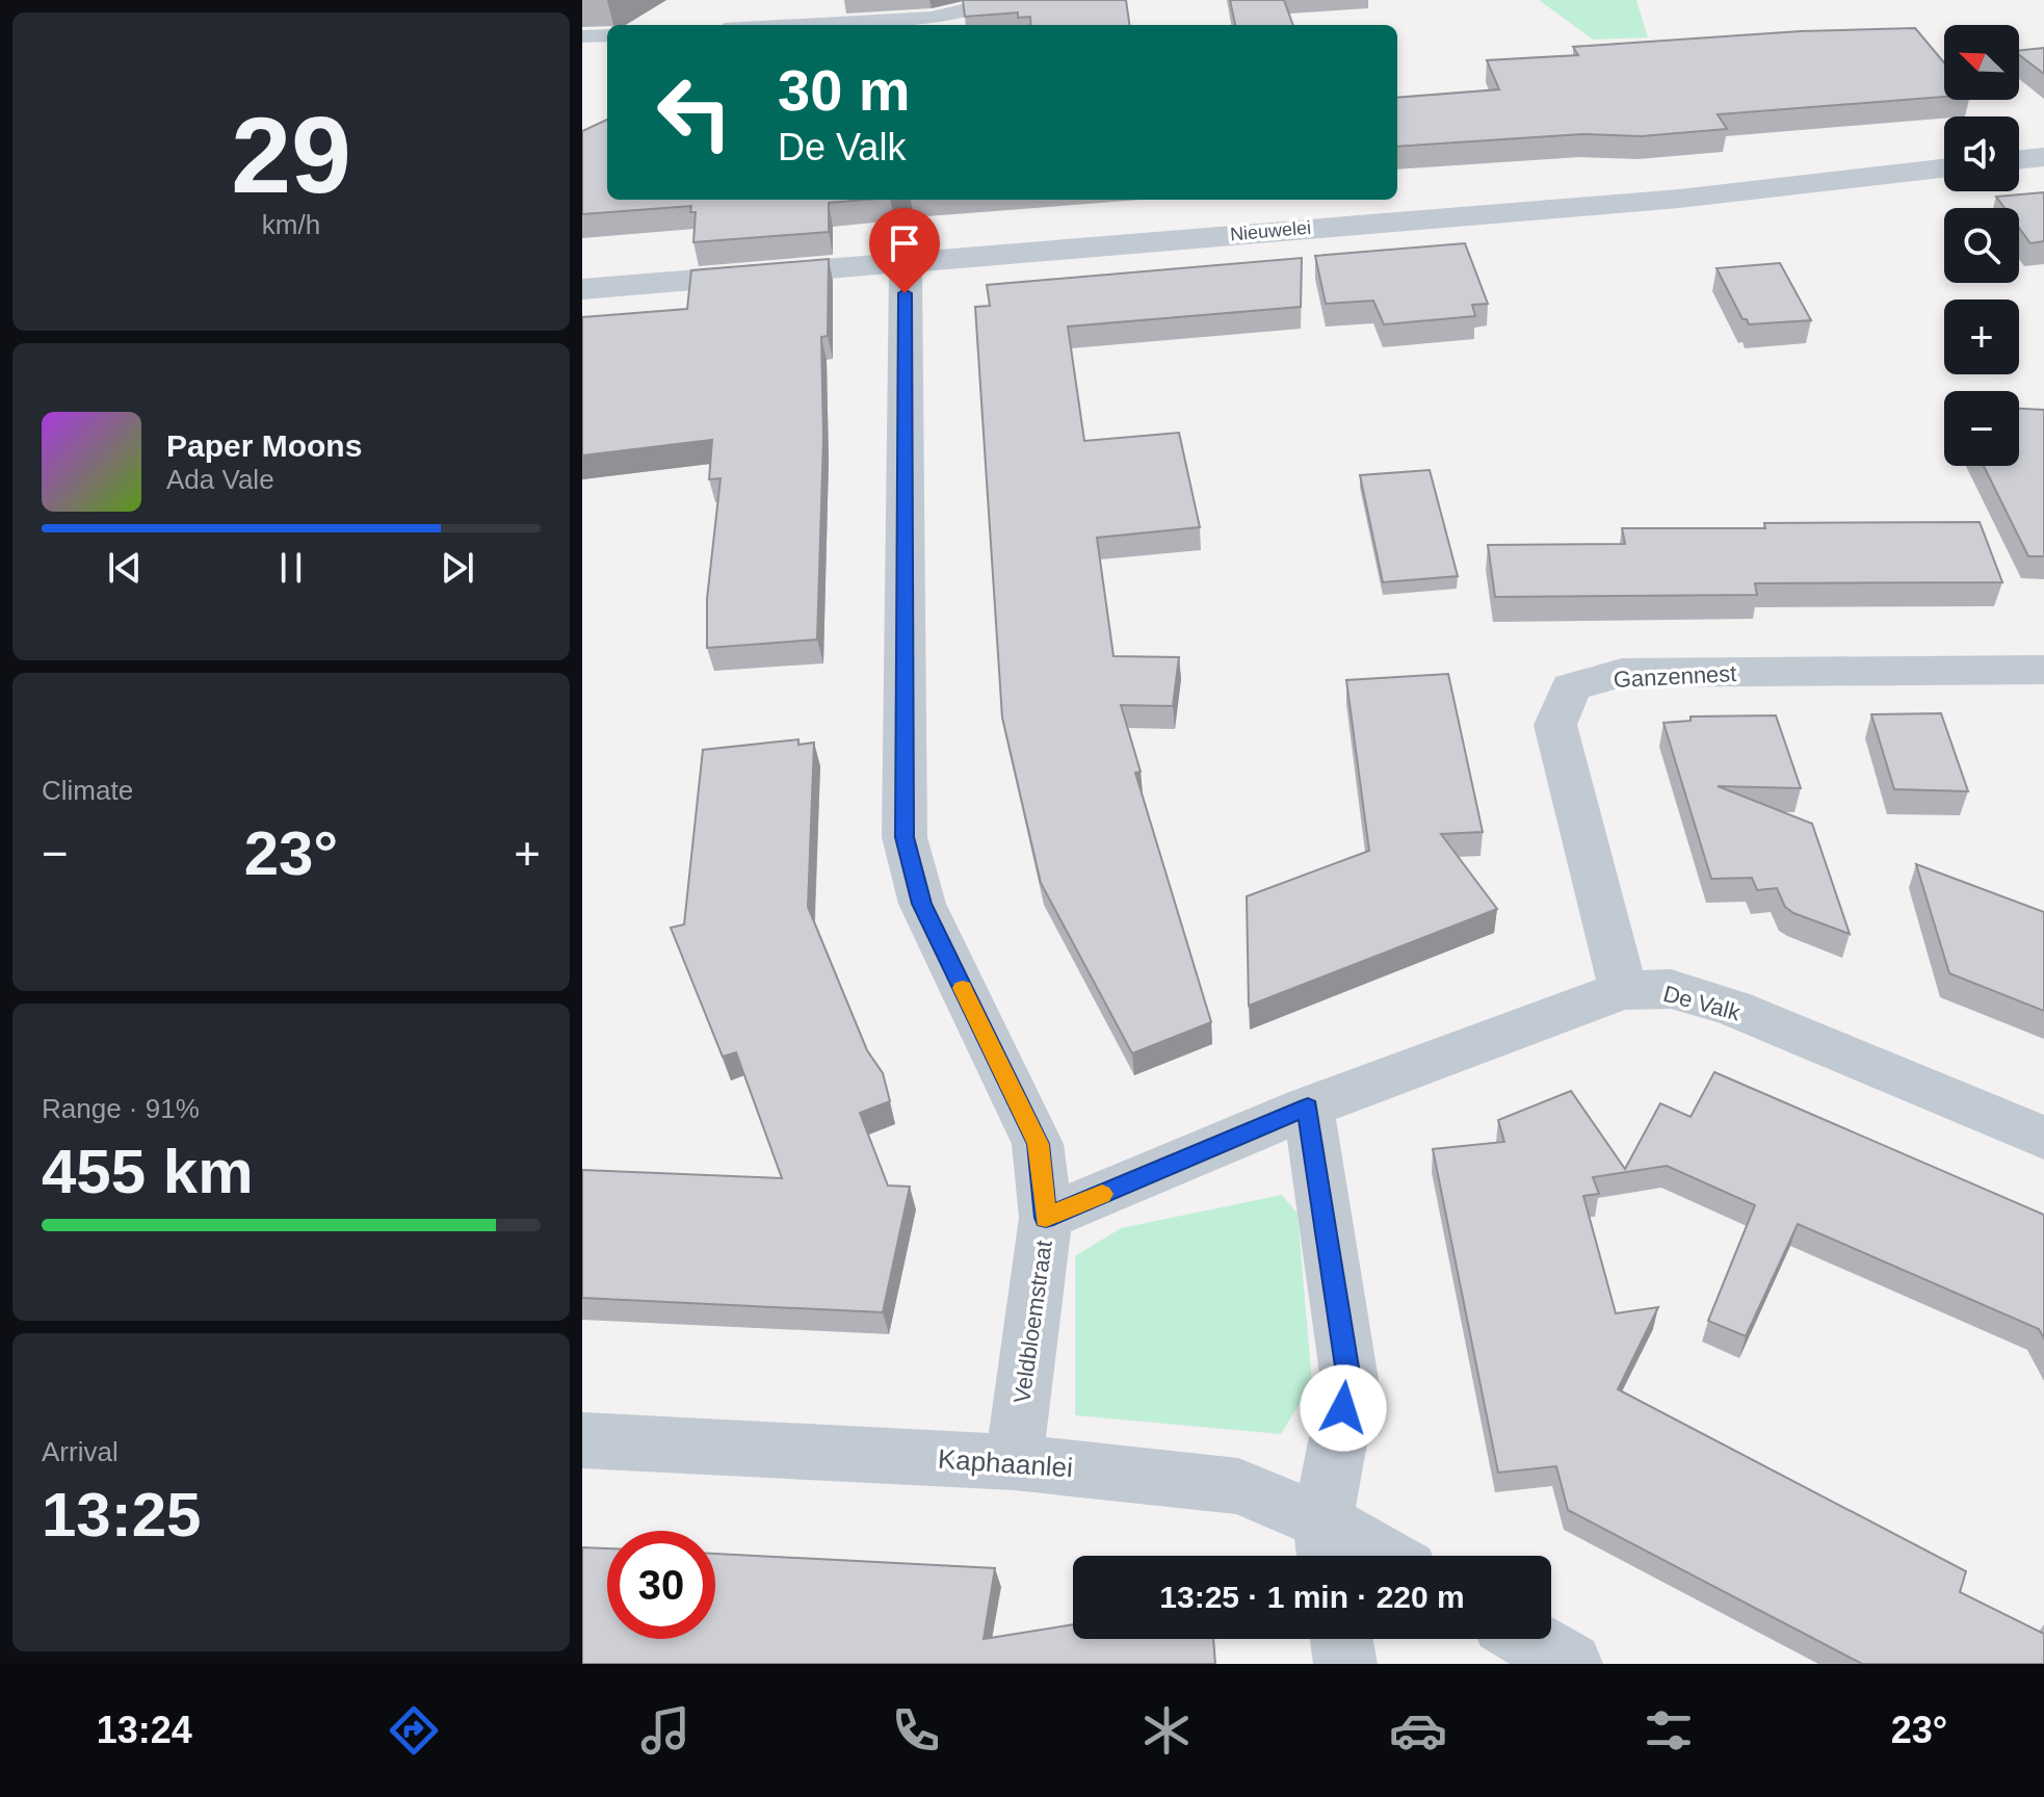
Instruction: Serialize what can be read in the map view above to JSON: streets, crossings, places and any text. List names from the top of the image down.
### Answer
{
  "streets": {
    "street": [
      "Nieuwelei",
      "Ganzennest",
      "De Valk",
      "Veldbloemstraat",
      "Kaphaanlei"
    ]
  },
  "crossings": [
    ["Nieuwelei", "Veldbloemstraat"],
    ["Ganzennest", "De Valk"],
    ["De Valk", "Veldbloemstraat"],
    ["Veldbloemstraat", "Kaphaanlei"]
  ],
  "north": "top left",
  "page": {
    "tile": [
      ["29", "km/h"],
      "Climate",
      ["Range · 91%", "455 km"],
      ["Arrival", "13:25"]
    ],
    "map_buttons": ["+", "−"],
    "turn": ["30 m", "De Valk"],
    "song": ["Paper Moons", "Ada Vale"],
    "heat": ["−", "23°", "+"],
    "limit": "30",
    "trip": "13:25 · 1 min · 220 m",
    "tabs": ["13:24", "23°"]
  }
}
